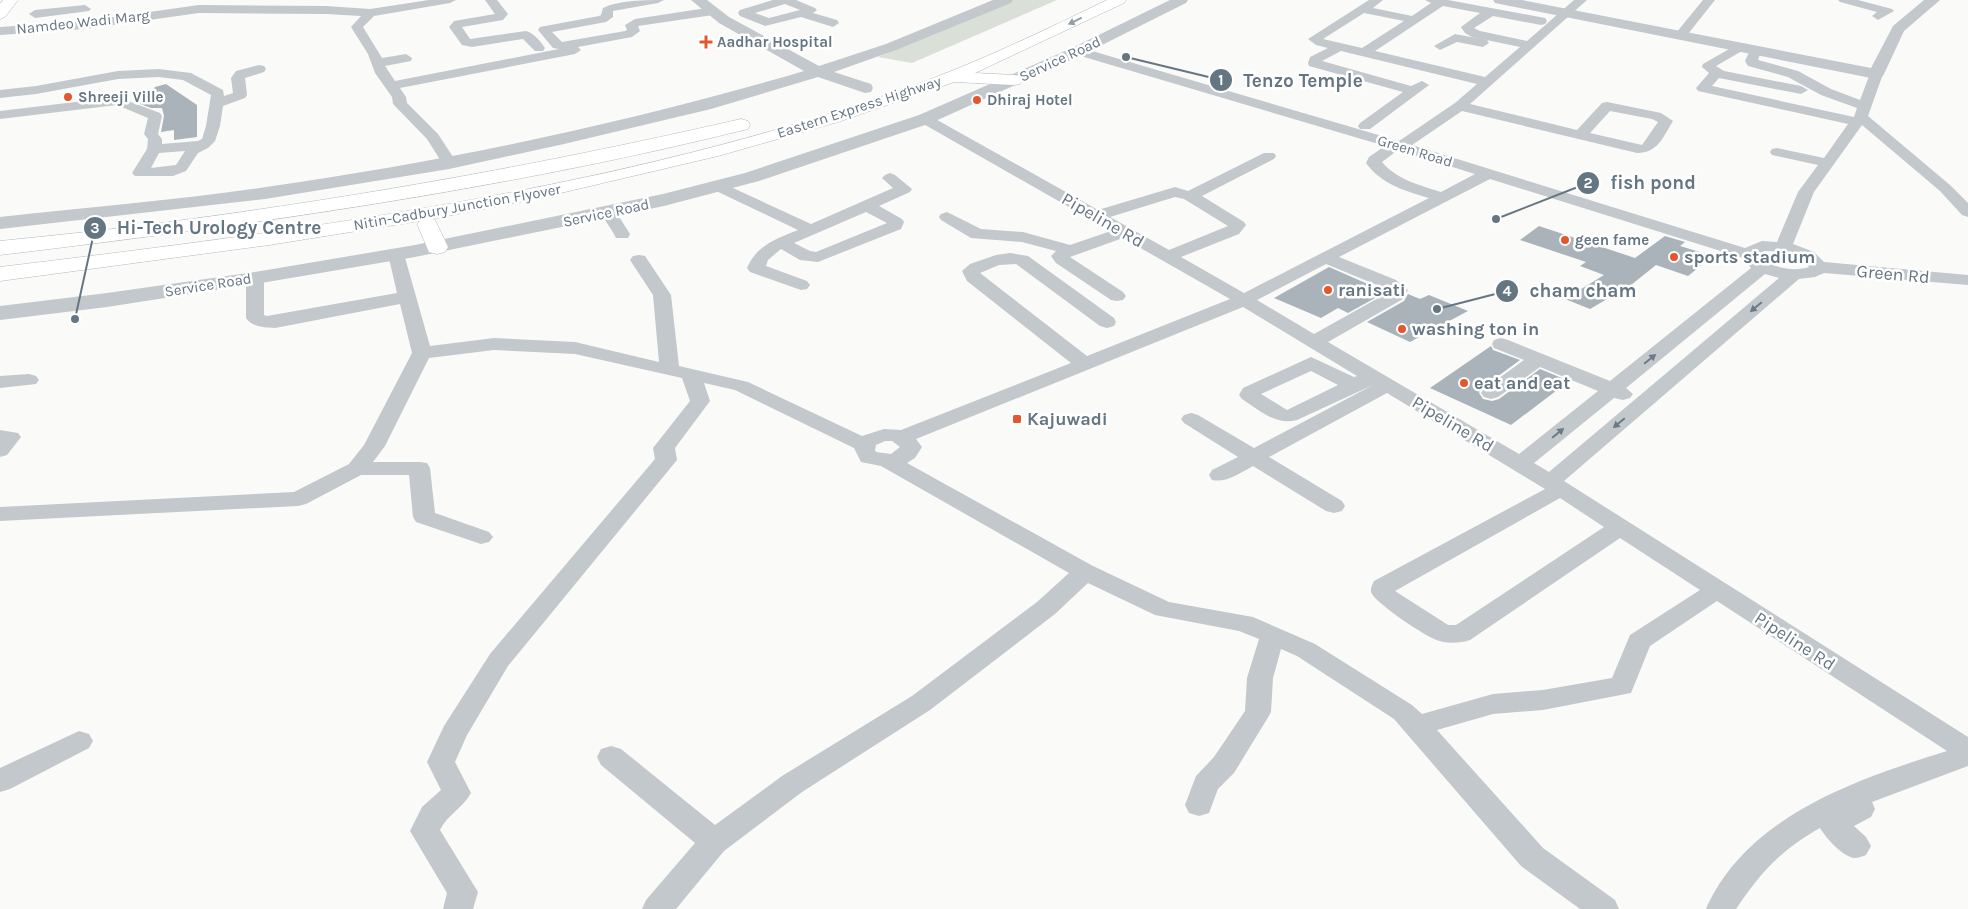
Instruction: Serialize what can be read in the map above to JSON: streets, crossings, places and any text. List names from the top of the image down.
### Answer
{
  "streets": {
    "main road": ["Eastern Express Highway", "Nitin-Cadbury Junction Flyover"],
    "street": [
      "Namdeo Wadi Marg",
      "Service Road",
      "Green Road",
      "Pipeline Rd",
      "Green Rd"
    ]
  },
  "crossings": [
    ["Service Road", "Green Road"],
    ["Service Road", "Pipeline Rd"],
    ["Eastern Express Highway", "Nitin-Cadbury Junction Flyover"]
  ],
  "places": {
    "health": ["Aadhar Hospital"],
    "other": [
      "Tenzo Temple",
      "Shreeji Ville",
      "Dhiraj Hotel",
      "fish pond",
      "geen fame",
      "sports stadium",
      "ranisati",
      "cham cham",
      "Hi-Tech Urology Centre",
      "washing ton in",
      "eat and eat"
    ],
    "transit": ["Kajuwadi"]
  }
}
